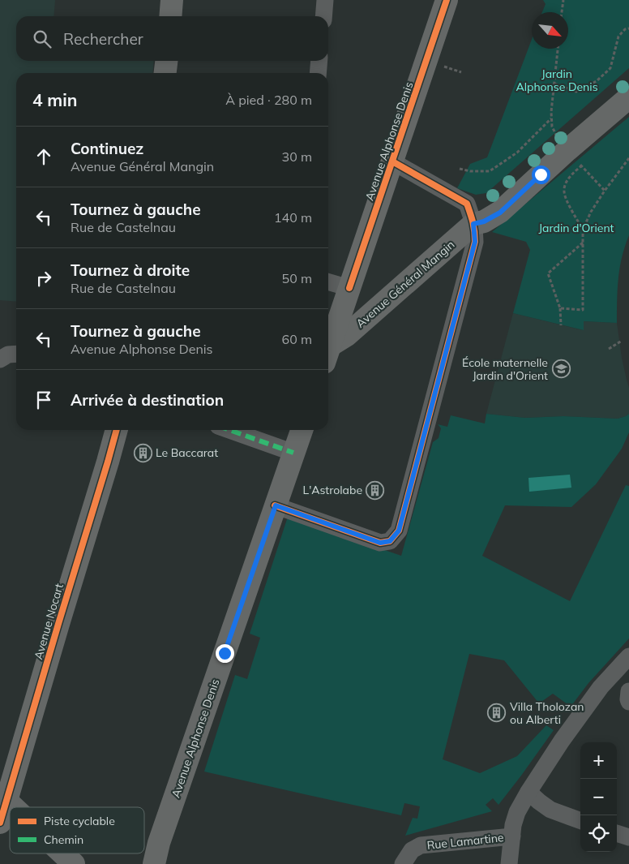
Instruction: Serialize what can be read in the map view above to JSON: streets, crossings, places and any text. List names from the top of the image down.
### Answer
{
  "streets": {
    "street": [
      "Avenue Alphonse Denis",
      "Avenue Général Mangin",
      "Avenue Nocart",
      "Rue Lamartine"
    ]
  },
  "parks": ["Jardin Alphonse Denis", "Jardin d'Orient"],
  "places": {
    "school or university": ["École maternelle Jardin d'Orient"],
    "building": ["Le Baccarat", "L'Astrolabe", "Villa Tholozan ou Alberti"]
  },
  "legend": ["Piste cyclable", "Chemin"],
  "north": "bottom right",
  "page": {
    "search": "Rechercher",
    "heading": ["4 min", "À pied · 280 m"],
    "list": [
      ["Continuez", "Avenue Général Mangin", "30 m"],
      ["Tournez à gauche", "Rue de Castelnau", "140 m"],
      ["Tournez à droite", "Rue de Castelnau", "50 m"],
      ["Tournez à gauche", "Avenue Alphonse Denis", "60 m"],
      "Arrivée à destination"
    ],
    "map_buttons": ["+", "−"]
  }
}
